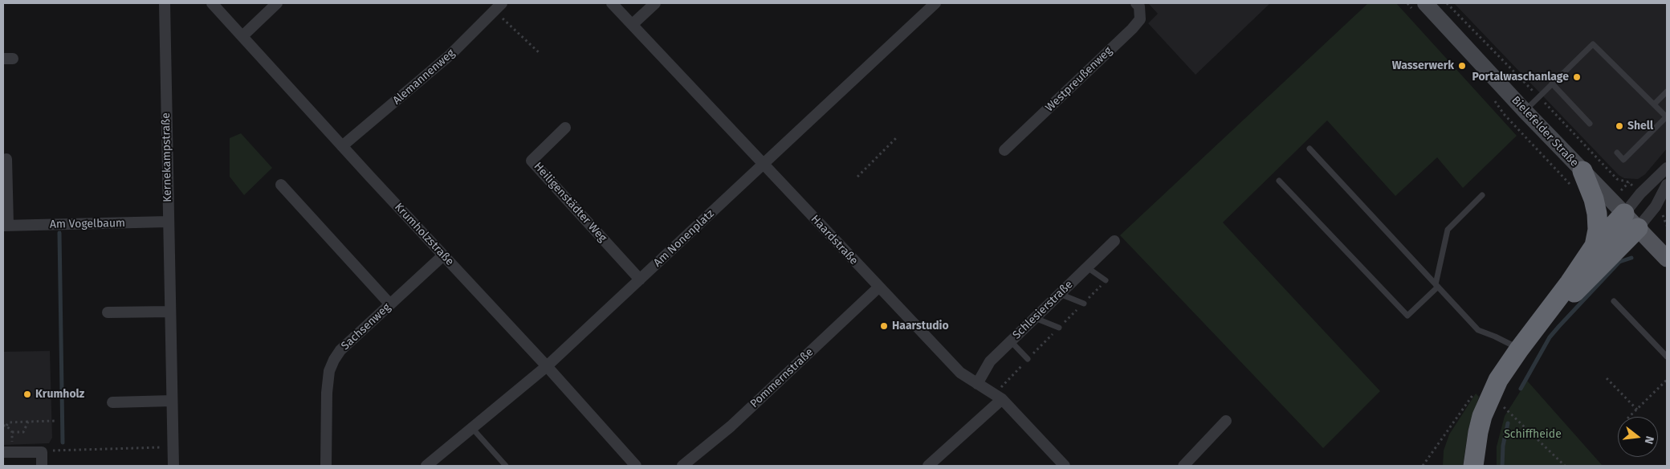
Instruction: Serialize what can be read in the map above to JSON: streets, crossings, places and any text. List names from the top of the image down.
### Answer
{
  "streets": {
    "main road": ["Bielefelder Straße"],
    "street": [
      "Alemannenweg",
      "Westpreußenweg",
      "Kernekampstraße",
      "Heiligenstädter Weg",
      "Am Vogelbaum",
      "Krumholzstraße",
      "Am Nonenplatz",
      "Haardstraße",
      "Schlesierstraße",
      "Sachsenweg",
      "Pommernstraße"
    ]
  },
  "crossings": [
    ["Alemannenweg", "Krumholzstraße"],
    ["Kernekampstraße", "Am Vogelbaum"],
    ["Heiligenstädter Weg", "Am Nonenplatz"],
    ["Krumholzstraße", "Am Nonenplatz"],
    ["Krumholzstraße", "Sachsenweg"],
    ["Am Nonenplatz", "Haardstraße"],
    ["Haardstraße", "Schlesierstraße"],
    ["Haardstraße", "Pommernstraße"]
  ],
  "parks": ["Schiffheide"],
  "places": [
    "Wasserwerk",
    "Portalwaschanlage",
    "Shell",
    "Haarstudio",
    "Krumholz"
  ],
  "north": "right"
}
